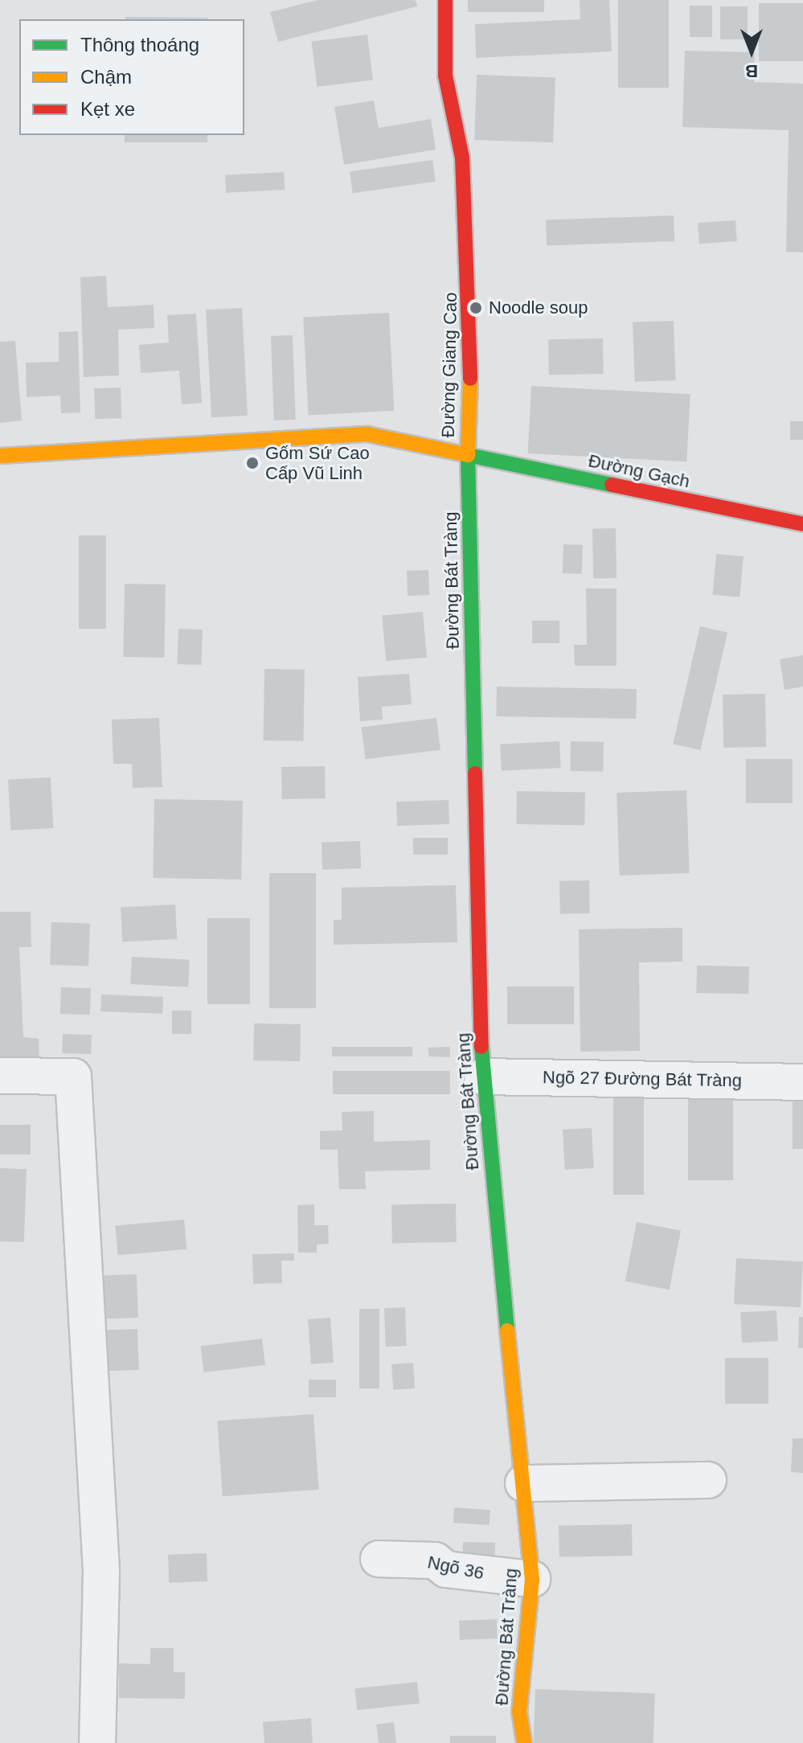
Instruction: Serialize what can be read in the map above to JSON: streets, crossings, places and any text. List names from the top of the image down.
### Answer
{
  "streets": {
    "street": [
      "Đường Giang Cao",
      "Đường Gạch",
      "Đường Bát Tràng",
      "Ngõ 27 Đường Bát Tràng",
      "Ngõ 36"
    ]
  },
  "crossings": [
    ["Đường Giang Cao", "Đường Gạch"],
    ["Đường Giang Cao", "Đường Bát Tràng"],
    ["Đường Gạch", "Đường Bát Tràng"],
    ["Đường Bát Tràng", "Ngõ 27 Đường Bát Tràng"],
    ["Đường Bát Tràng", "Ngõ 36"]
  ],
  "places": ["Noodle soup", "Gốm Sứ Cao Cấp Vũ Linh"],
  "legend": ["Thông thoáng", "Chậm", "Kẹt xe"],
  "north": "bottom"
}
